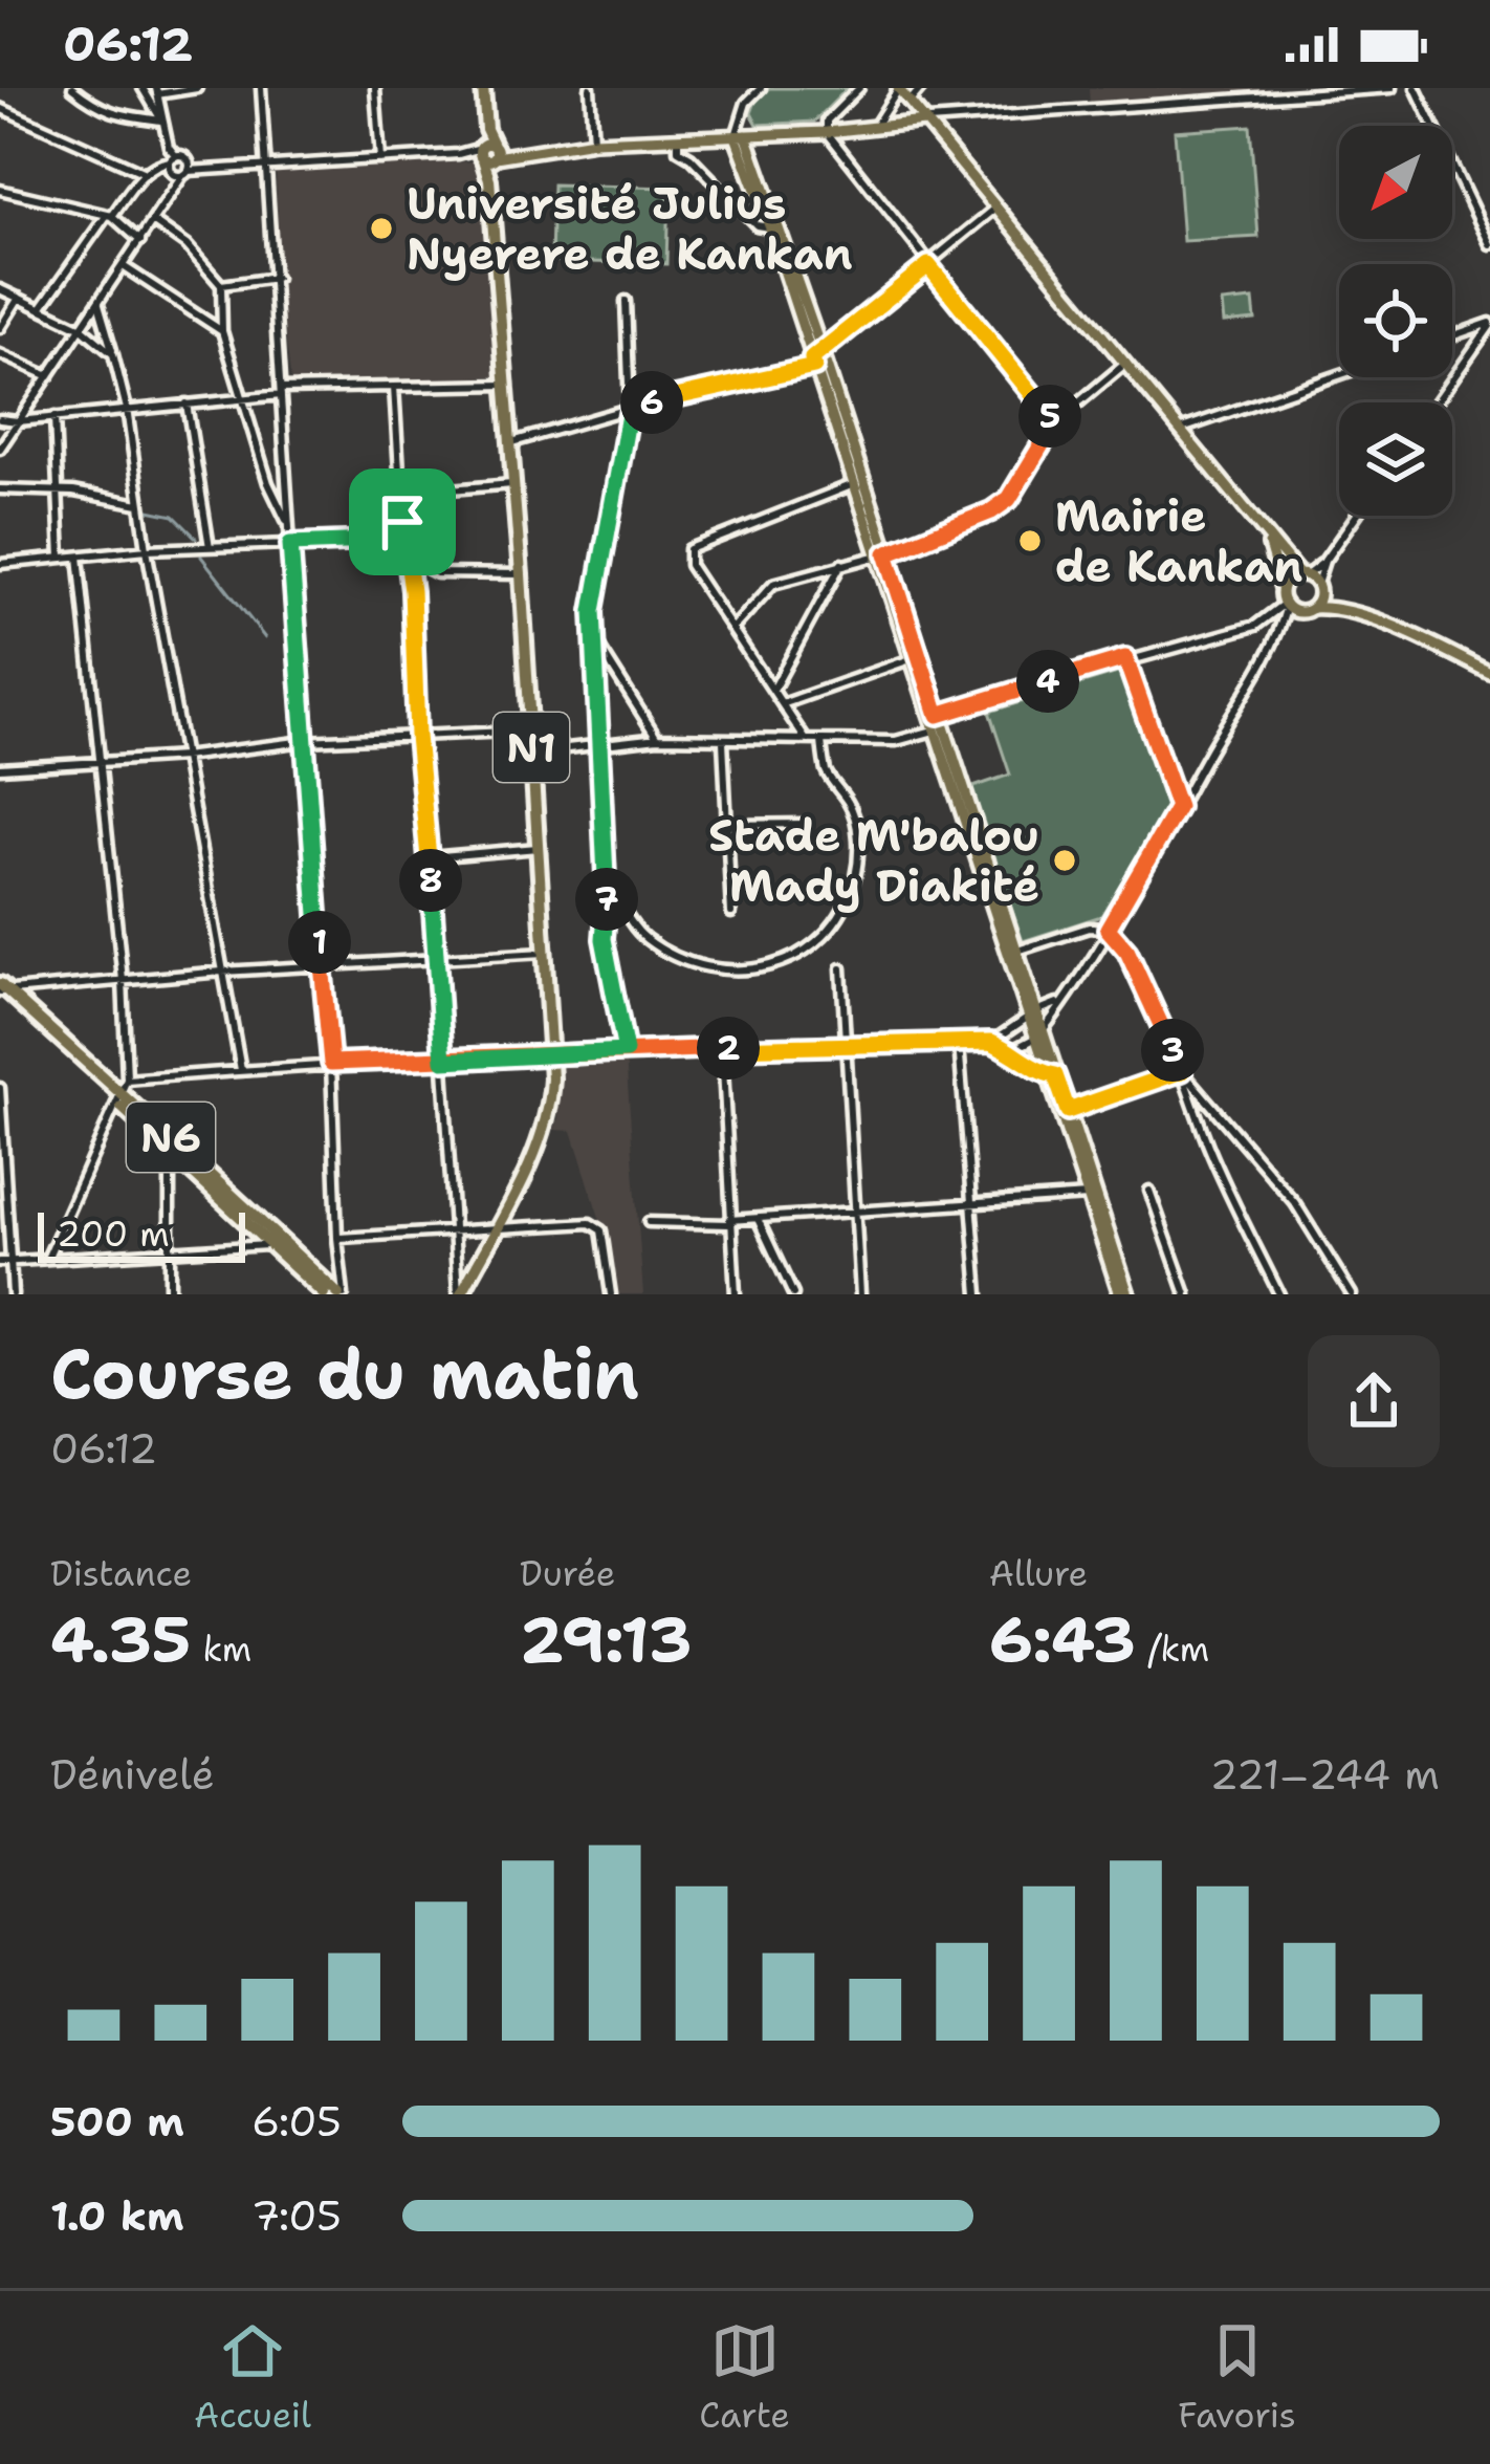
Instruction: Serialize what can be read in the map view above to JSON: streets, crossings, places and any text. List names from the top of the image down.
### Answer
{
  "streets": {
    "highway": ["N1", "N6"]
  },
  "places": ["Université Julius Nyerere de Kankan", "Mairie de Kankan", "Stade M'balou Mady Diakité"],
  "scale_bar": "200 m",
  "north": "bottom left",
  "page": {
    "status": "06:12",
    "pins": [
      "6",
      "5",
      "4",
      "8",
      "7",
      "1",
      "2",
      "3"
    ],
    "scale": "200 m",
    "heading": ["Course du matin", "06:12"],
    "stats": [
      ["Distance", "4.35 km"],
      ["Durée", "29:13"],
      ["Allure", "6:43 /km"]
    ],
    "chart": ["Dénivelé", "221–244 m"],
    "list": [
      {
        "name": "500 m",
        "note": "6:05"
      },
      {
        "name": "1.0 km",
        "note": "7:05"
      }
    ],
    "tabs": ["Accueil", "Carte", "Favoris"]
  }
}
